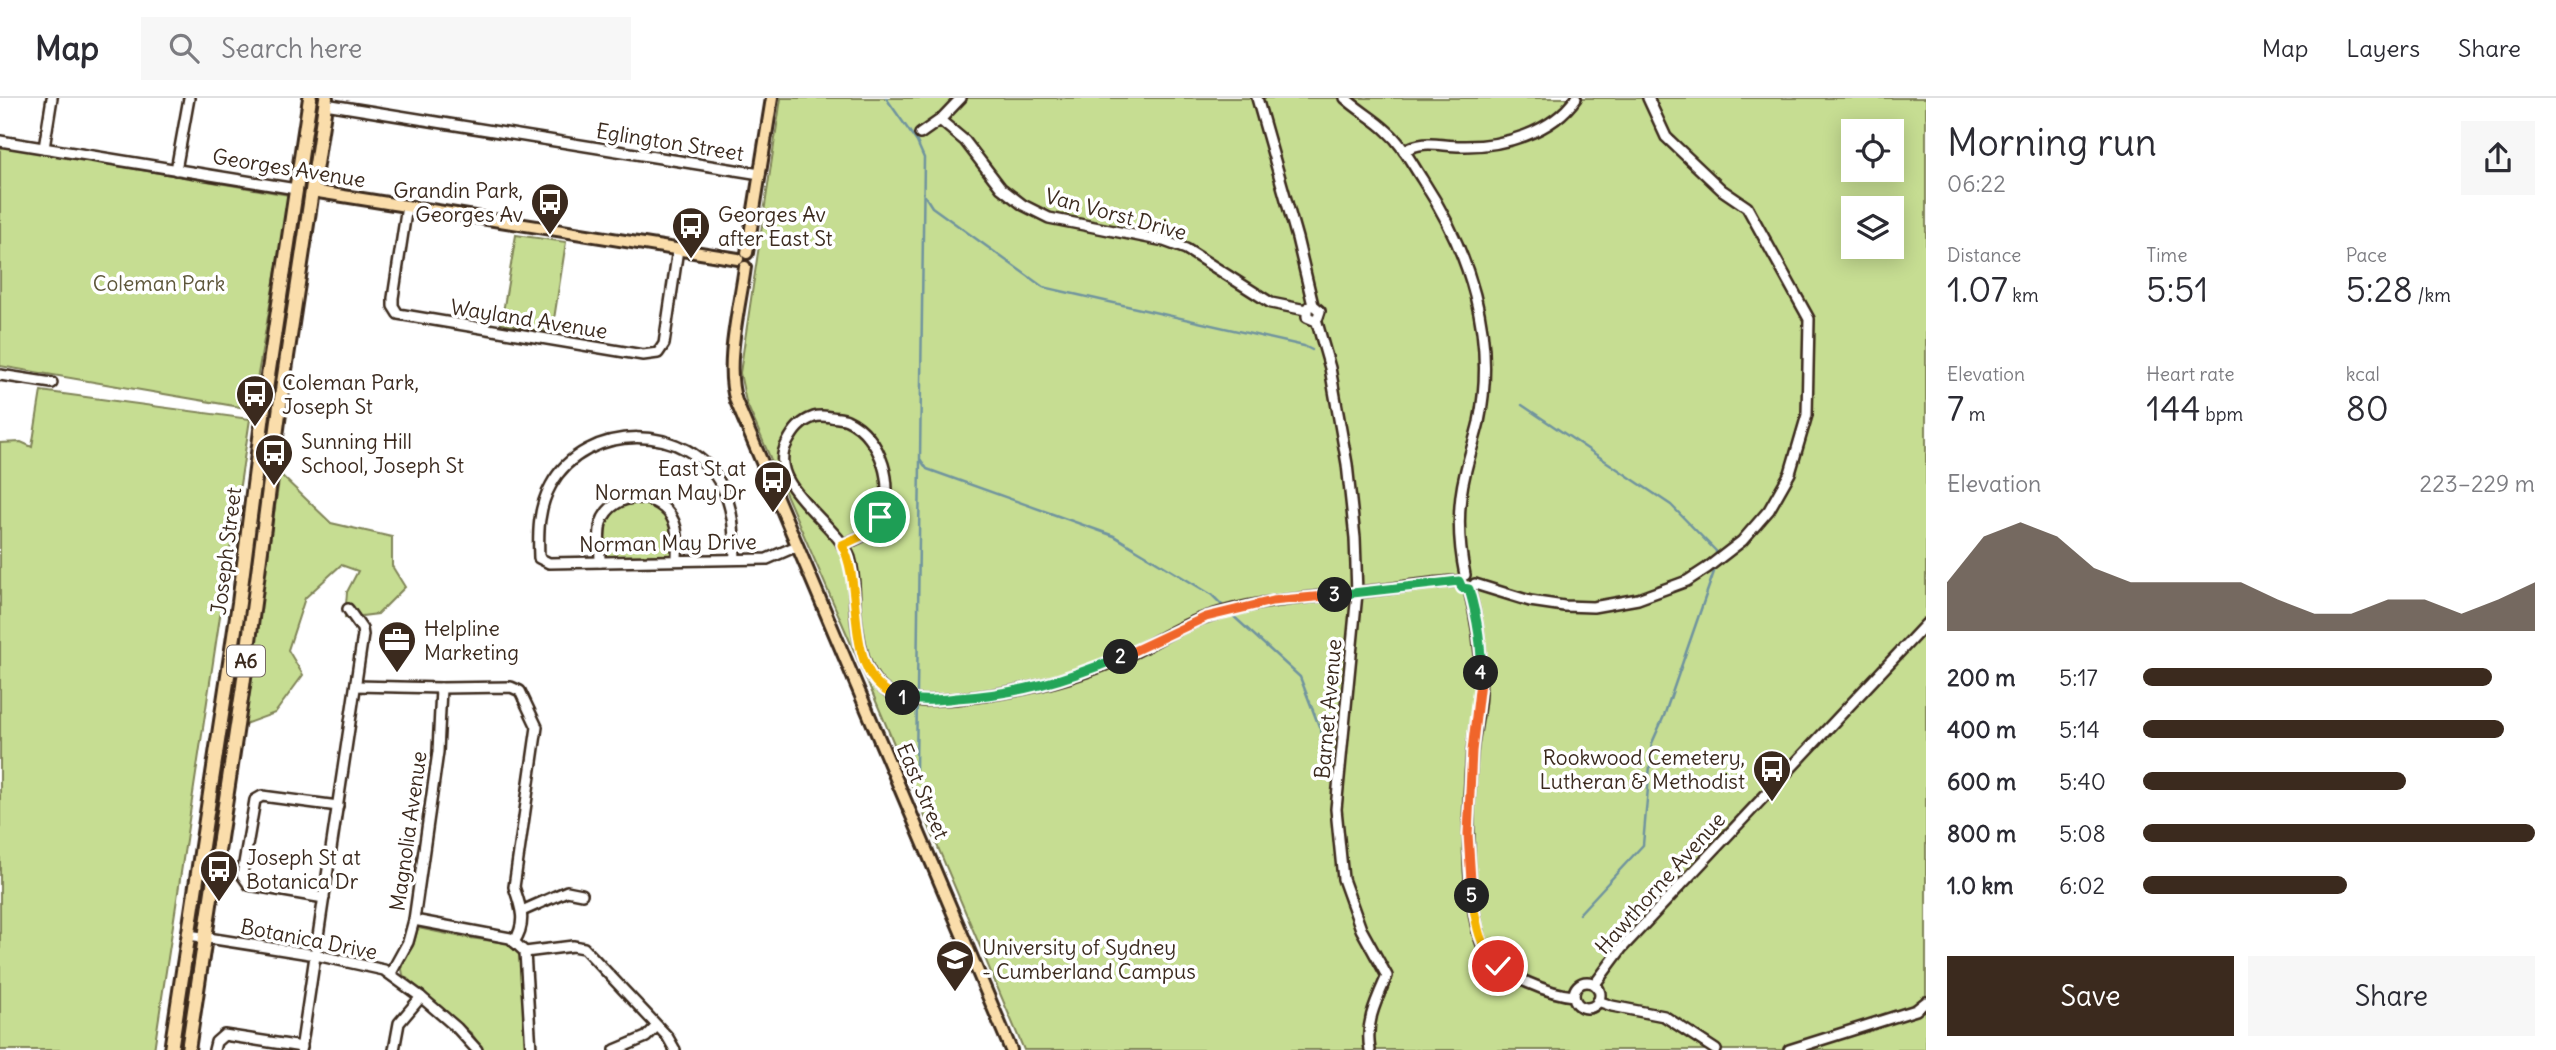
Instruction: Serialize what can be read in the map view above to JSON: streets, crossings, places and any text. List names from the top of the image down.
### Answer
{
  "streets": {
    "highway": ["Georges Avenue", "Joseph Street", "A6"],
    "main road": ["East Street"],
    "street": [
      "Eglington Street",
      "Van Vorst Drive",
      "Wayland Avenue",
      "Norman May Drive",
      "Barnet Avenue",
      "Magnolia Avenue",
      "Hawthorne Avenue",
      "Botanica Drive"
    ]
  },
  "crossings": [
    ["Eglington Street", "Joseph Street"],
    ["Eglington Street", "East Street"],
    ["Georges Avenue", "Wayland Avenue"],
    ["Georges Avenue", "Joseph Street"],
    ["Georges Avenue", "East Street"],
    ["Van Vorst Drive", "Barnet Avenue"],
    ["Norman May Drive", "East Street"],
    ["Joseph Street", "Botanica Drive"],
    ["Magnolia Avenue", "Botanica Drive"]
  ],
  "parks": ["Coleman Park"],
  "places": {
    "bus stop": [
      "Grandin Park, Georges Av",
      "Georges Av after East St",
      "Coleman Park, Joseph St",
      "Sunning Hill School, Joseph St",
      "East St at Norman May Dr",
      "Rookwood Cemetery, Lutheran & Methodist",
      "Joseph St at Botanica Dr"
    ],
    "office": ["Helpline Marketing"],
    "school or university": ["University of Sydney - Cumberland Campus"]
  },
  "page": {
    "header": "Map",
    "search": "Search here",
    "nav": ["Map", "Layers", "Share"],
    "heading": ["Morning run", "06:22"],
    "stats": [
      ["Distance", "1.07 km"],
      ["Time", "5:51"],
      ["Pace", "5:28 /km"],
      ["Elevation", "7 m"],
      ["Heart rate", "144 bpm"],
      ["kcal", "80"]
    ],
    "chart": ["Elevation", "223–229 m"],
    "pins": [
      "3",
      "2",
      "4",
      "1",
      "5"
    ],
    "list": [
      {
        "name": "200 m",
        "note": "5:17"
      },
      {
        "name": "400 m",
        "note": "5:14"
      },
      {
        "name": "600 m",
        "note": "5:40"
      },
      {
        "name": "800 m",
        "note": "5:08"
      },
      {
        "name": "1.0 km",
        "note": "6:02"
      }
    ],
    "buttons": ["Save", "Share"]
  }
}
